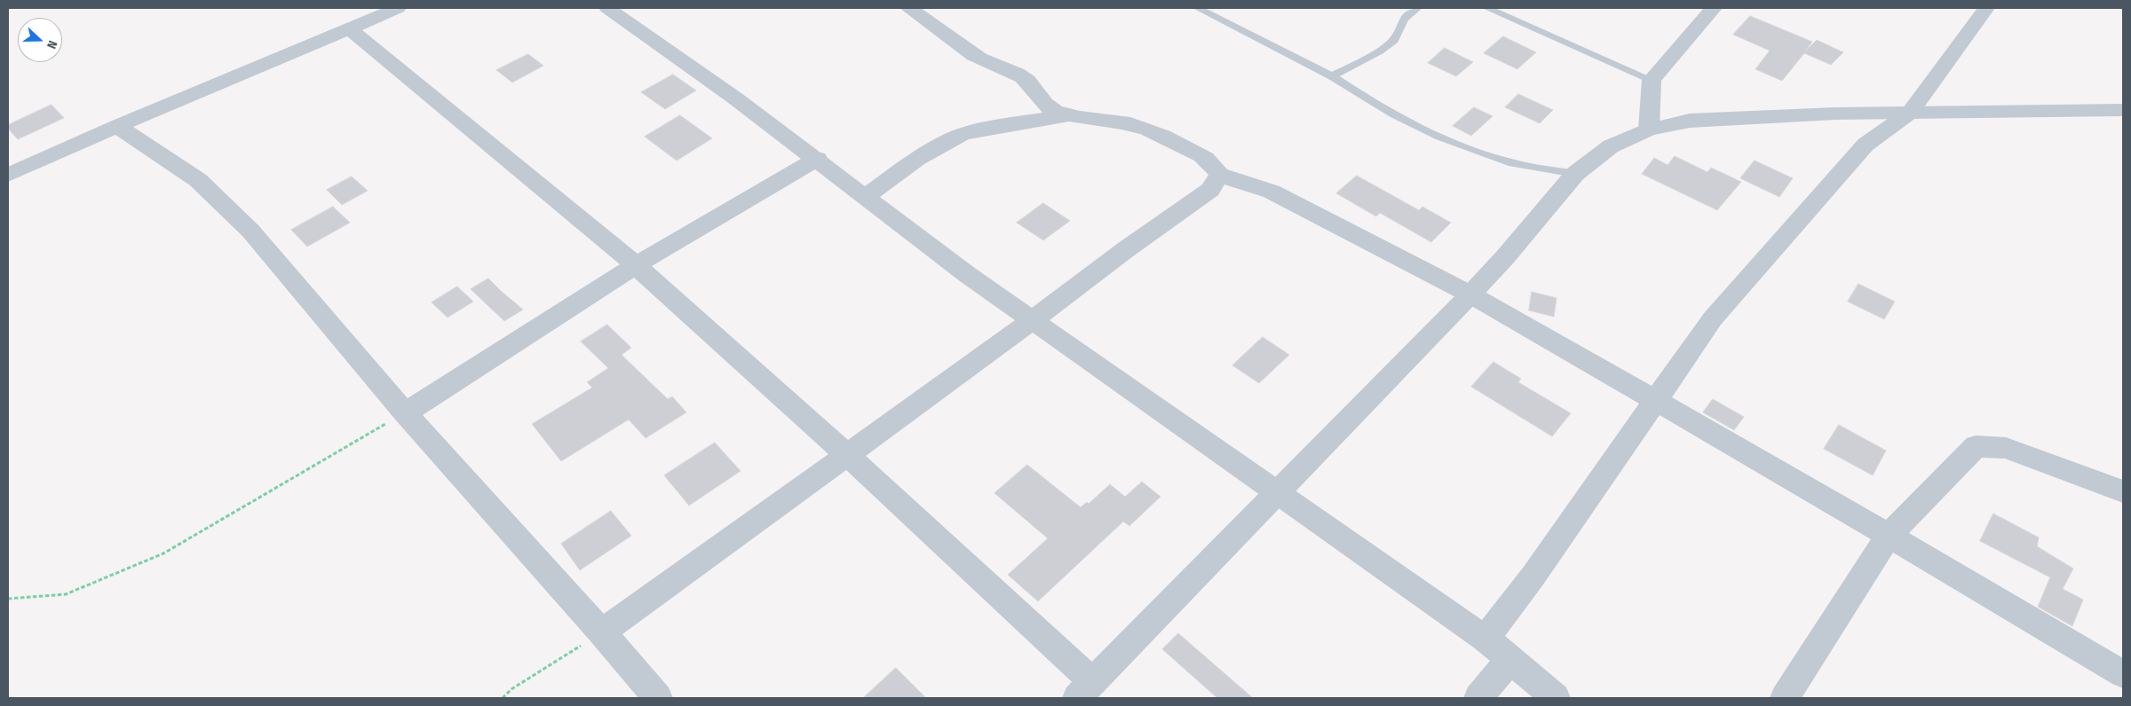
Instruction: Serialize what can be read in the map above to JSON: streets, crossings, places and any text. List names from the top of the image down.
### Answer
{
  "north": "right"
}
